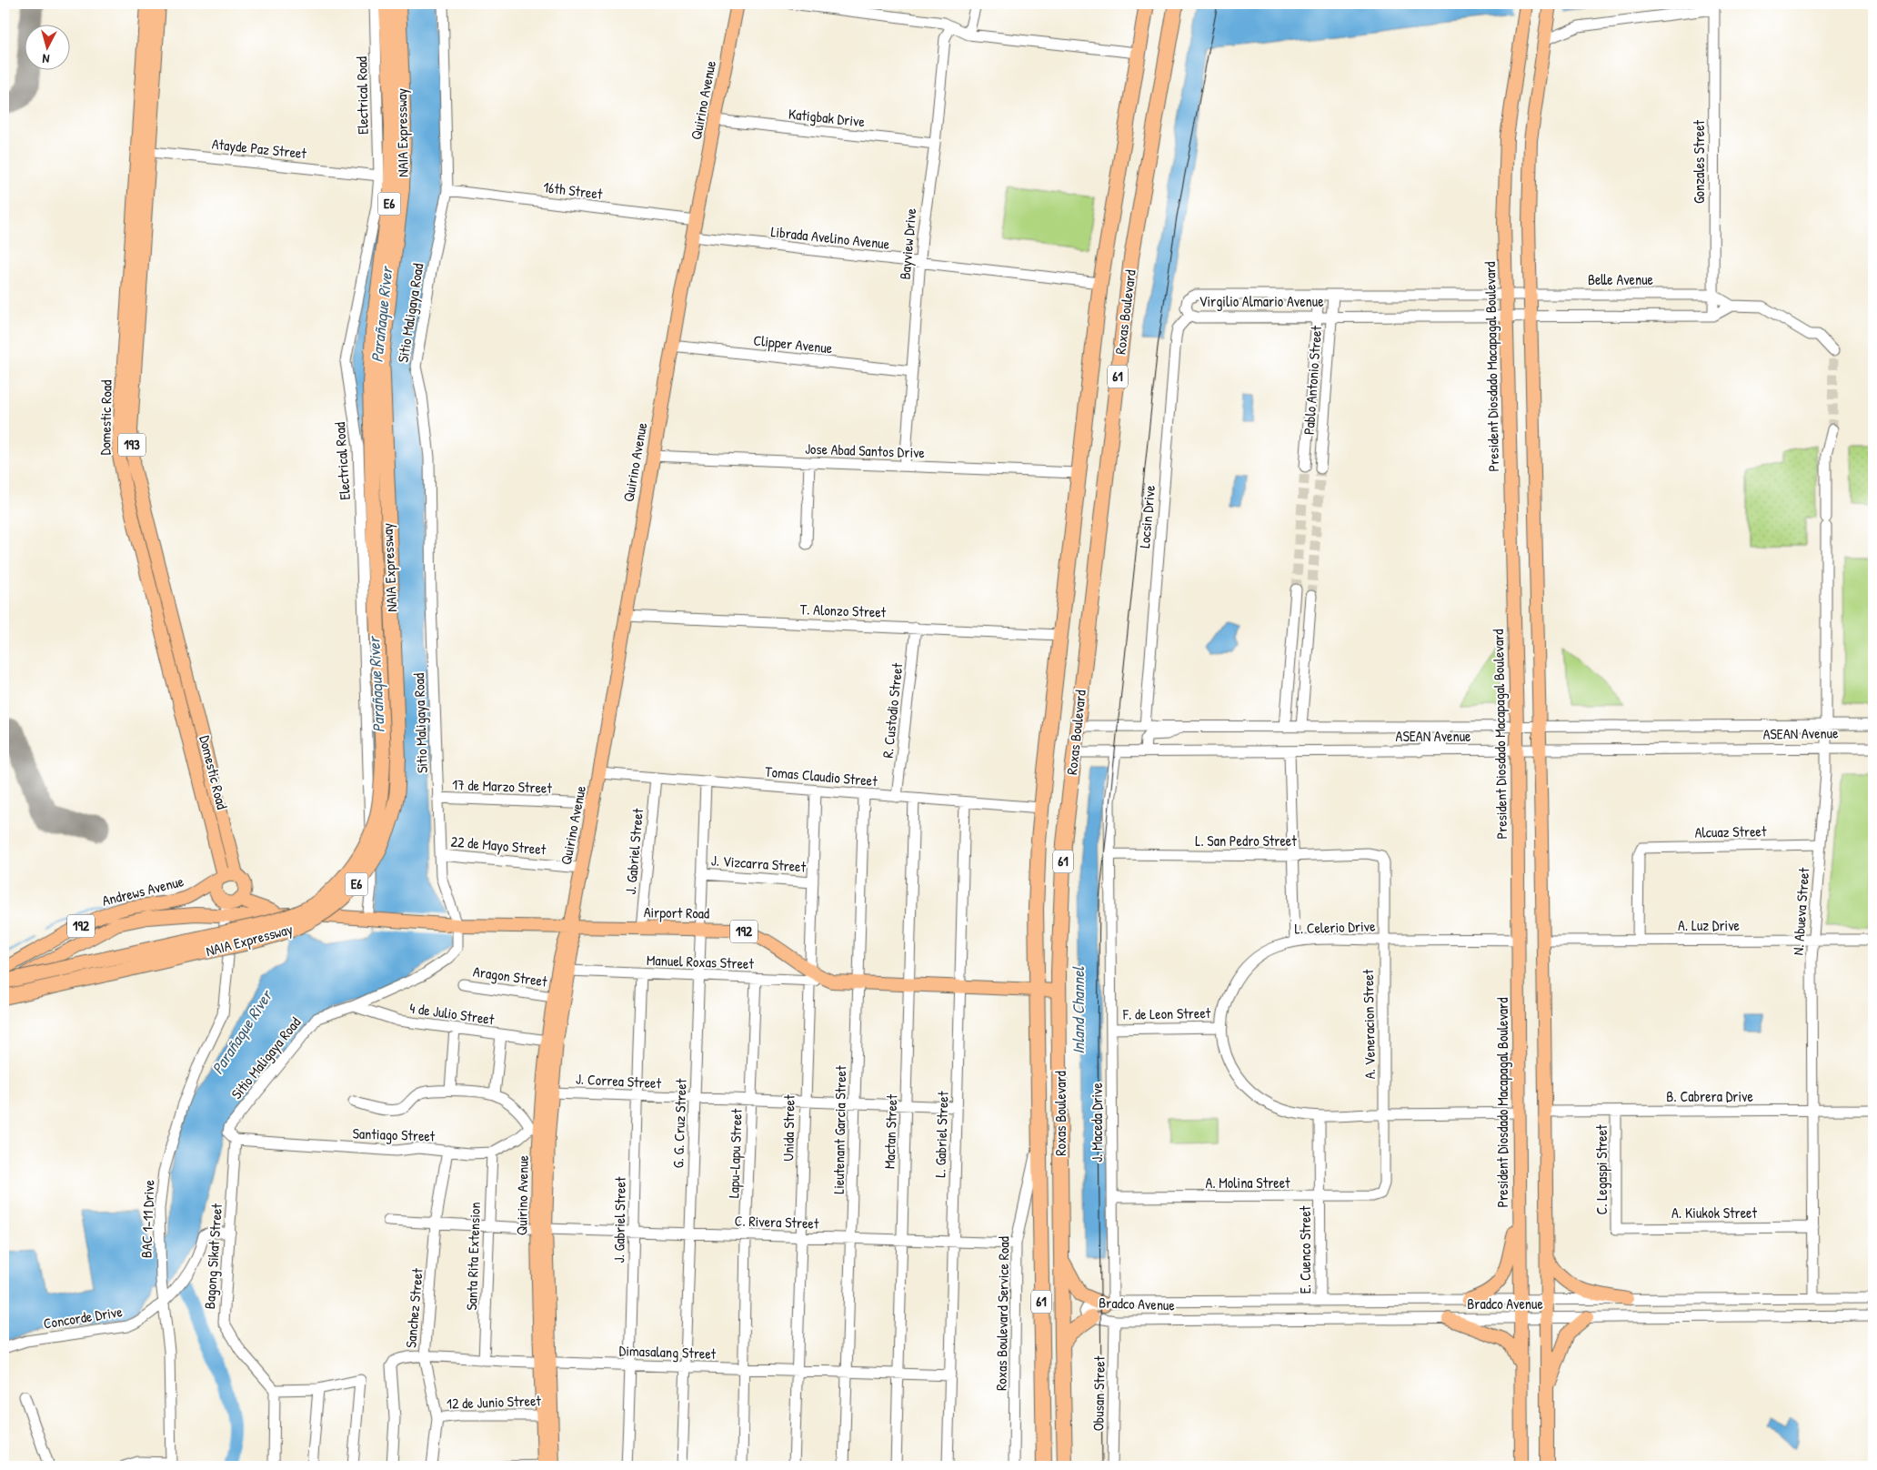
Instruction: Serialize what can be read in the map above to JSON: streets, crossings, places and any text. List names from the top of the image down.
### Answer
{
  "streets": {
    "highway": [
      "NAIA Expressway",
      "E6",
      "Roxas Boulevard",
      "61"
    ],
    "main road": [
      "Quirino Avenue",
      "President Diosdado Macapagal Boulevard",
      "Domestic Road",
      "193",
      "Andrews Avenue",
      "Airport Road",
      "192"
    ],
    "street": [
      "Electrical Road",
      "Katigbak Drive",
      "Atayde Paz Street",
      "Gonzales Street",
      "16th Street",
      "Librada Avelino Avenue",
      "Bayview Drive",
      "Belle Avenue",
      "Virgilio Almario Avenue",
      "Sitio Maligaya Road",
      "Clipper Avenue",
      "Pablo Antonio Street",
      "Jose Abad Santos Drive",
      "Locsin Drive",
      "T. Alonzo Street",
      "R. Custodio Street",
      "ASEAN Avenue",
      "Tomas Claudio Street",
      "17 de Marzo Street",
      "Alcuaz Street",
      "L. San Pedro Street",
      "22 de Mayo Street",
      "J. Gabriel Street",
      "J. Vizcarra Street",
      "N. Abueva Street",
      "A. Luz Drive",
      "L. Celerio Drive",
      "Manuel Roxas Street",
      "Aragon Street",
      "4 de Julio Street",
      "F. de Leon Street",
      "A. Veneracion Street",
      "J. Correa Street",
      "B. Cabrera Drive",
      "J. Maceda Drive",
      "G. G. Cruz Street",
      "Unida Street",
      "Lieutenant Garcia Street",
      "Mactan Street",
      "Santiago Street",
      "L. Gabriel Street",
      "Lapu-Lapu Street",
      "C. Legaspi Street",
      "A. Molina Street",
      "A. Kiukok Street",
      "BAC 1-11 Drive",
      "C. Rivera Street",
      "E. Cuenco Street",
      "Bagong Sikat Street",
      "Santa Rita Extension",
      "Bradco Avenue",
      "Sanchez Street",
      "Roxas Boulevard Service Road",
      "Concorde Drive",
      "Dimasalang Street",
      "Obusan Street",
      "12 de Junio Street"
    ]
  },
  "crossings": [
    ["Electrical Road", "Atayde Paz Street"],
    ["Electrical Road", "Airport Road"],
    ["Quirino Avenue", "Katigbak Drive"],
    ["Quirino Avenue", "16th Street"],
    ["Quirino Avenue", "Librada Avelino Avenue"],
    ["Quirino Avenue", "Clipper Avenue"],
    ["Quirino Avenue", "Jose Abad Santos Drive"],
    ["Quirino Avenue", "T. Alonzo Street"],
    ["Quirino Avenue", "Tomas Claudio Street"],
    ["Quirino Avenue", "17 de Marzo Street"],
    ["Quirino Avenue", "22 de Mayo Street"],
    ["Quirino Avenue", "Airport Road"],
    ["Quirino Avenue", "Manuel Roxas Street"],
    ["Quirino Avenue", "Aragon Street"],
    ["Quirino Avenue", "4 de Julio Street"],
    ["Quirino Avenue", "J. Correa Street"],
    ["Quirino Avenue", "C. Rivera Street"],
    ["Quirino Avenue", "Dimasalang Street"],
    ["Quirino Avenue", "12 de Junio Street"],
    ["Katigbak Drive", "Bayview Drive"],
    ["Atayde Paz Street", "Domestic Road"],
    ["Gonzales Street", "Belle Avenue"],
    ["16th Street", "Sitio Maligaya Road"],
    ["Librada Avelino Avenue", "Bayview Drive"],
    ["Librada Avelino Avenue", "Roxas Boulevard"],
    ["Bayview Drive", "Clipper Avenue"],
    ["Bayview Drive", "Jose Abad Santos Drive"],
    ["Belle Avenue", "Virgilio Almario Avenue"],
    ["Belle Avenue", "President Diosdado Macapagal Boulevard"],
    ["Virgilio Almario Avenue", "President Diosdado Macapagal Boulevard"],
    ["Virgilio Almario Avenue", "Pablo Antonio Street"],
    ["Virgilio Almario Avenue", "Locsin Drive"],
    ["Roxas Boulevard", "Jose Abad Santos Drive"],
    ["Roxas Boulevard", "T. Alonzo Street"],
    ["Roxas Boulevard", "ASEAN Avenue"],
    ["Roxas Boulevard", "Tomas Claudio Street"],
    ["Roxas Boulevard", "Airport Road"],
    ["Roxas Boulevard", "Roxas Boulevard Service Road"],
    ["Sitio Maligaya Road", "17 de Marzo Street"],
    ["Sitio Maligaya Road", "22 de Mayo Street"],
    ["Sitio Maligaya Road", "Airport Road"],
    ["Sitio Maligaya Road", "4 de Julio Street"],
    ["Sitio Maligaya Road", "Santiago Street"],
    ["Sitio Maligaya Road", "Bagong Sikat Street"],
    ["President Diosdado Macapagal Boulevard", "ASEAN Avenue"],
    ["President Diosdado Macapagal Boulevard", "L. Celerio Drive"],
    ["President Diosdado Macapagal Boulevard", "Bradco Avenue"],
    ["Domestic Road", "Andrews Avenue"],
    ["Domestic Road", "Airport Road"],
    ["Domestic Road", "BAC 1-11 Drive"],
    ["Locsin Drive", "ASEAN Avenue"],
    ["T. Alonzo Street", "R. Custodio Street"],
    ["R. Custodio Street", "Tomas Claudio Street"],
    ["ASEAN Avenue", "N. Abueva Street"],
    ["ASEAN Avenue", "J. Maceda Drive"],
    ["Tomas Claudio Street", "J. Gabriel Street"],
    ["Tomas Claudio Street", "G. G. Cruz Street"],
    ["Tomas Claudio Street", "Unida Street"],
    ["Tomas Claudio Street", "Lieutenant Garcia Street"],
    ["Tomas Claudio Street", "Mactan Street"],
    ["Tomas Claudio Street", "L. Gabriel Street"],
    ["Alcuaz Street", "N. Abueva Street"],
    ["Alcuaz Street", "A. Luz Drive"],
    ["L. San Pedro Street", "A. Veneracion Street"],
    ["L. San Pedro Street", "J. Maceda Drive"],
    ["J. Gabriel Street", "Airport Road"],
    ["J. Gabriel Street", "Manuel Roxas Street"],
    ["J. Gabriel Street", "J. Correa Street"],
    ["J. Gabriel Street", "C. Rivera Street"],
    ["J. Gabriel Street", "Dimasalang Street"],
    ["J. Vizcarra Street", "G. G. Cruz Street"],
    ["J. Vizcarra Street", "Unida Street"],
    ["Andrews Avenue", "Airport Road"],
    ["Andrews Avenue", "BAC 1-11 Drive"],
    ["N. Abueva Street", "A. Luz Drive"],
    ["N. Abueva Street", "B. Cabrera Drive"],
    ["N. Abueva Street", "A. Kiukok Street"],
    ["N. Abueva Street", "Bradco Avenue"],
    ["Airport Road", "Manuel Roxas Street"],
    ["Airport Road", "G. G. Cruz Street"],
    ["Airport Road", "Unida Street"],
    ["Airport Road", "Lieutenant Garcia Street"],
    ["Airport Road", "Mactan Street"],
    ["Airport Road", "L. Gabriel Street"],
    ["Airport Road", "BAC 1-11 Drive"],
    ["L. Celerio Drive", "F. de Leon Street"],
    ["L. Celerio Drive", "A. Veneracion Street"],
    ["L. Celerio Drive", "E. Cuenco Street"],
    ["Manuel Roxas Street", "G. G. Cruz Street"],
    ["Manuel Roxas Street", "Unida Street"],
    ["Manuel Roxas Street", "Lapu-Lapu Street"],
    ["F. de Leon Street", "J. Maceda Drive"],
    ["A. Veneracion Street", "A. Molina Street"],
    ["J. Correa Street", "G. G. Cruz Street"],
    ["J. Correa Street", "Unida Street"],
    ["J. Correa Street", "Lieutenant Garcia Street"],
    ["J. Correa Street", "Mactan Street"],
    ["J. Correa Street", "L. Gabriel Street"],
    ["J. Correa Street", "Lapu-Lapu Street"],
    ["B. Cabrera Drive", "C. Legaspi Street"],
    ["J. Maceda Drive", "A. Molina Street"],
    ["J. Maceda Drive", "Bradco Avenue"],
    ["G. G. Cruz Street", "C. Rivera Street"],
    ["G. G. Cruz Street", "Dimasalang Street"],
    ["Unida Street", "C. Rivera Street"],
    ["Unida Street", "Dimasalang Street"],
    ["Lieutenant Garcia Street", "C. Rivera Street"],
    ["Lieutenant Garcia Street", "Dimasalang Street"],
    ["Mactan Street", "C. Rivera Street"],
    ["Mactan Street", "Dimasalang Street"],
    ["Santiago Street", "Bagong Sikat Street"],
    ["Santiago Street", "Santa Rita Extension"],
    ["Santiago Street", "Sanchez Street"],
    ["L. Gabriel Street", "C. Rivera Street"],
    ["L. Gabriel Street", "Dimasalang Street"],
    ["Lapu-Lapu Street", "C. Rivera Street"],
    ["Lapu-Lapu Street", "Dimasalang Street"],
    ["C. Legaspi Street", "A. Kiukok Street"],
    ["A. Molina Street", "E. Cuenco Street"],
    ["BAC 1-11 Drive", "Concorde Drive"],
    ["C. Rivera Street", "Santa Rita Extension"],
    ["C. Rivera Street", "Sanchez Street"],
    ["C. Rivera Street", "Roxas Boulevard Service Road"],
    ["E. Cuenco Street", "Bradco Avenue"],
    ["Bagong Sikat Street", "Concorde Drive"],
    ["Santa Rita Extension", "Dimasalang Street"],
    ["Bradco Avenue", "Obusan Street"],
    ["Sanchez Street", "Dimasalang Street"],
    ["Sanchez Street", "12 de Junio Street"]
  ],
  "water": ["Parañaque River", "Inland Channel"],
  "north": "bottom"
}
